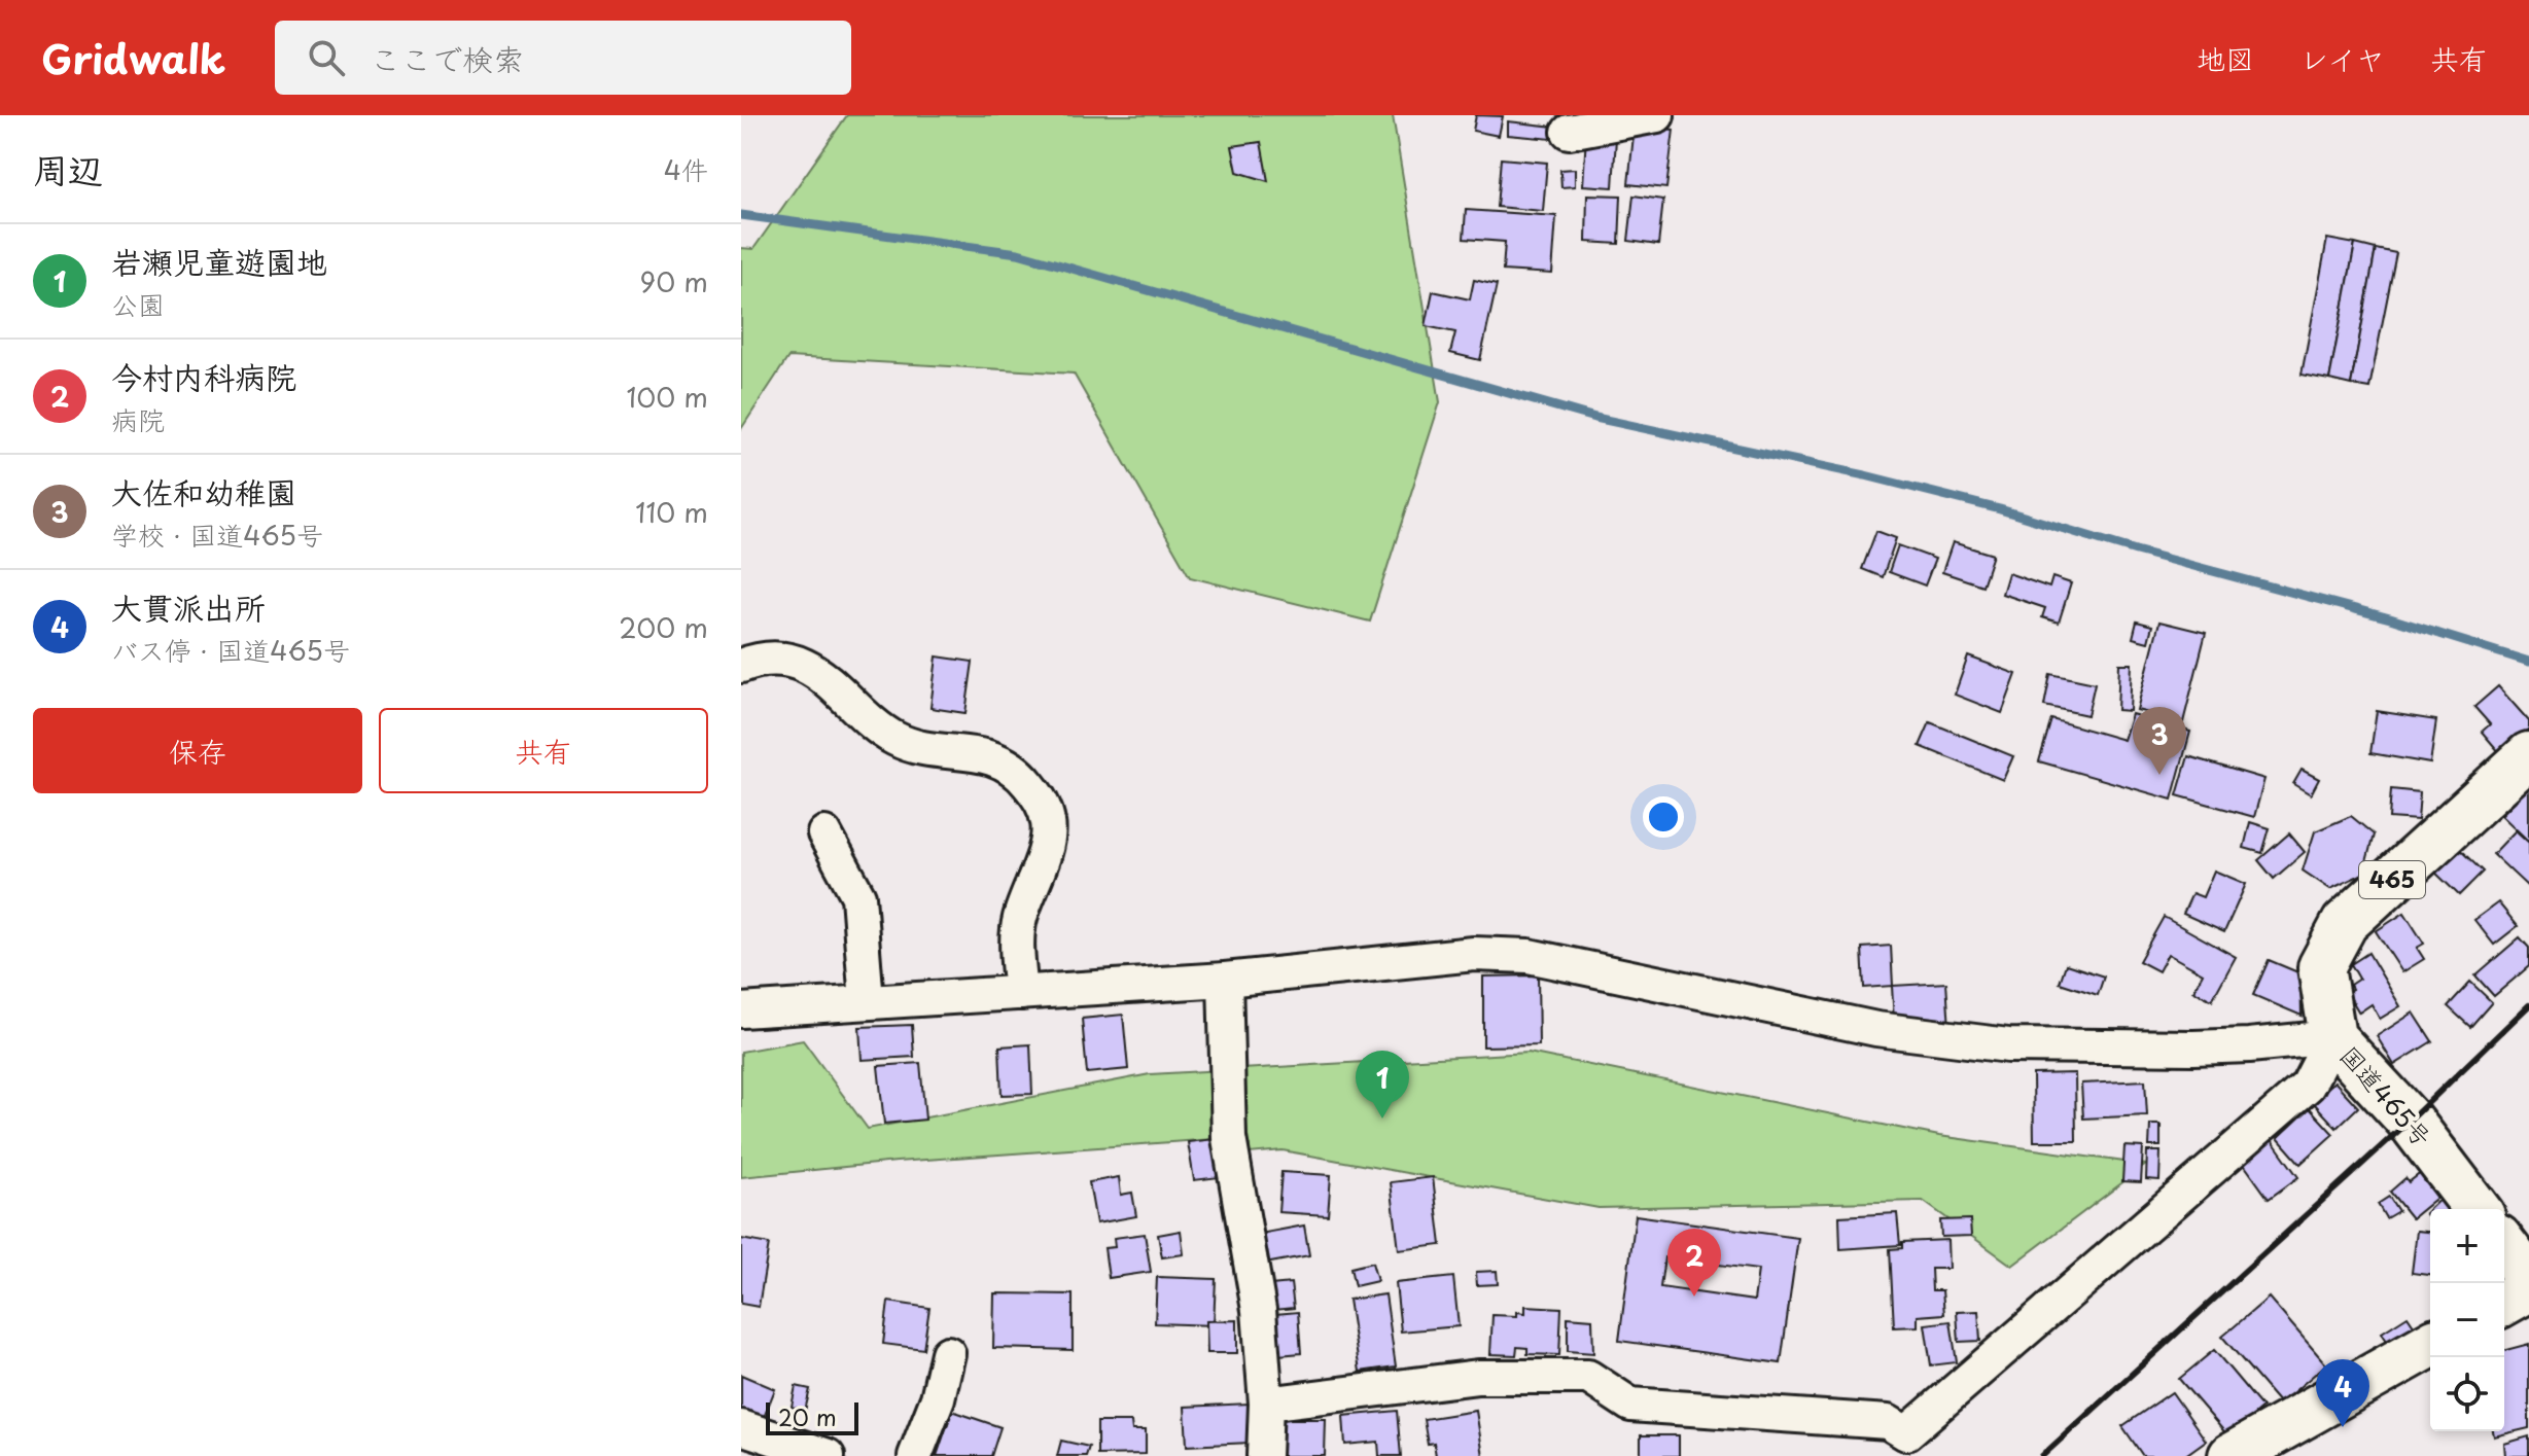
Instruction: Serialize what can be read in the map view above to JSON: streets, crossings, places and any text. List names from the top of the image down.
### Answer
{
  "streets": {
    "highway": ["465", "国道465号"]
  },
  "scale_bar": "20 m",
  "page": {
    "header": "Gridwalk",
    "search": "ここで検索",
    "nav": ["地図", "レイヤ", "共有"],
    "heading": ["周辺", "4件"],
    "list": [
      {
        "mark": "1",
        "name": "岩瀬児童遊園地",
        "note": "公園",
        "value": "90 m"
      },
      {
        "mark": "2",
        "name": "今村内科病院",
        "note": "病院",
        "value": "100 m"
      },
      {
        "mark": "3",
        "name": "大佐和幼稚園",
        "note": "学校 · 国道465号",
        "value": "110 m"
      },
      {
        "mark": "4",
        "name": "大貫派出所",
        "note": "バス停 · 国道465号",
        "value": "200 m"
      }
    ],
    "buttons": ["保存", "共有"],
    "pins": [
      "3",
      "1",
      "2",
      "4"
    ],
    "map_buttons": ["+", "−"],
    "scale": "20 m"
  }
}
